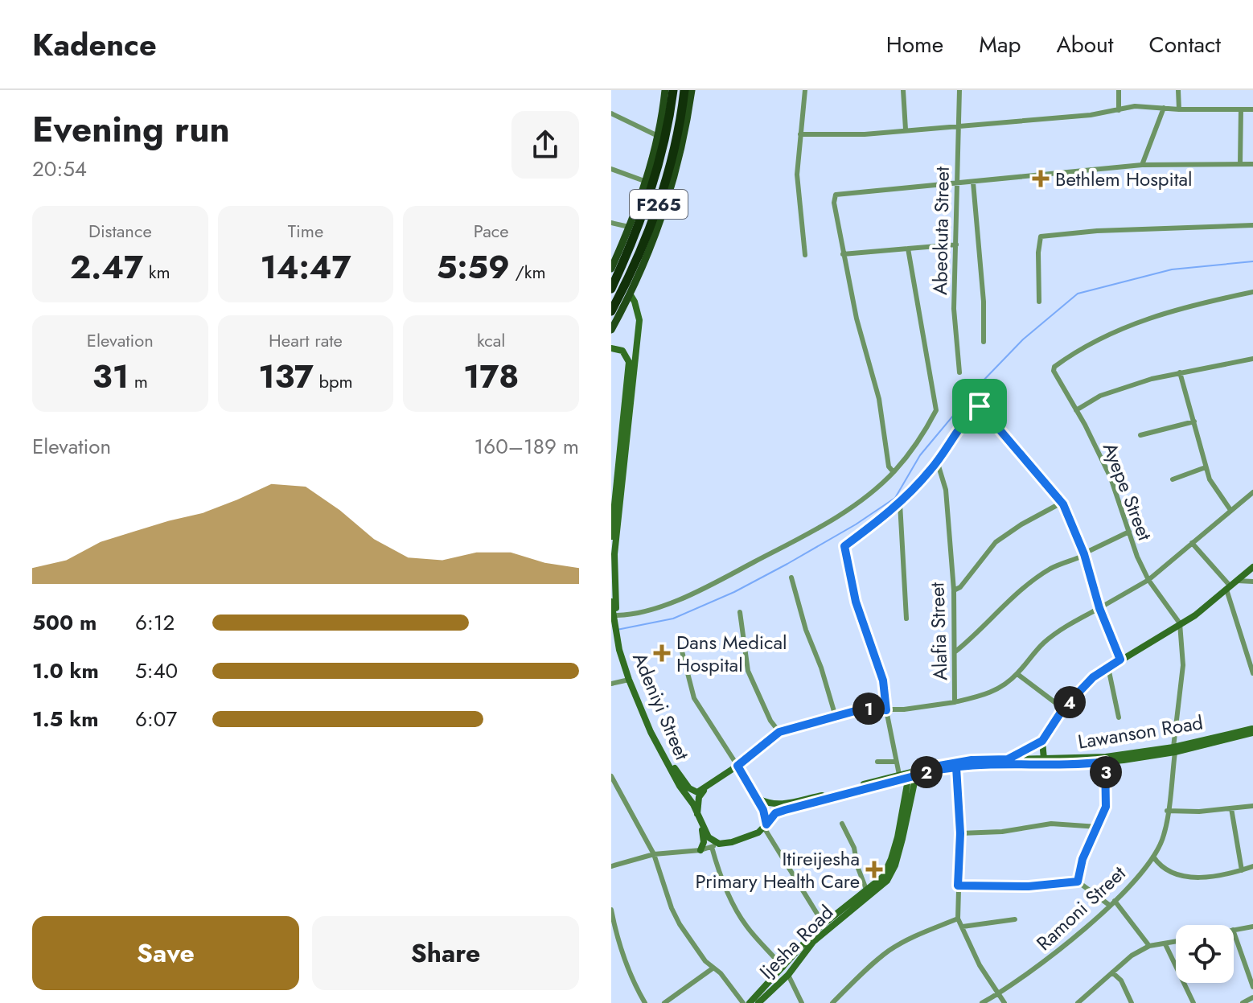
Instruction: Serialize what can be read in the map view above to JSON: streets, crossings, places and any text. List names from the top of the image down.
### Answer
{
  "streets": {
    "highway": ["F265"],
    "street": [
      "Abeokuta Street",
      "Ayepe Street",
      "Alafia Street",
      "Adeniyi Street",
      "Lawanson Road",
      "Ramoni Street",
      "Ijesha Road"
    ]
  },
  "crossings": [
    ["Ayepe Street", "Alafia Street"],
    ["Ayepe Street", "Ramoni Street"],
    ["Adeniyi Street", "Lawanson Road"],
    ["Lawanson Road", "Ramoni Street"],
    ["Lawanson Road", "Ijesha Road"]
  ],
  "places": {
    "health": ["Bethlem Hospital", "Dans Medical Hospital", "Itireijesha Primary Health Care"]
  },
  "page": {
    "header": "Kadence",
    "nav": [
      "Home",
      "Map",
      "About",
      "Contact"
    ],
    "heading": ["Evening run", "20:54"],
    "stats": [
      ["Distance", "2.47 km"],
      ["Time", "14:47"],
      ["Pace", "5:59 /km"],
      ["Elevation", "31 m"],
      ["Heart rate", "137 bpm"],
      ["kcal", "178"]
    ],
    "chart": ["Elevation", "160–189 m"],
    "list": [
      {
        "name": "500 m",
        "note": "6:12"
      },
      {
        "name": "1.0 km",
        "note": "5:40"
      },
      {
        "name": "1.5 km",
        "note": "6:07"
      }
    ],
    "pins": [
      "4",
      "1",
      "2",
      "3"
    ],
    "buttons": ["Save", "Share"]
  }
}
